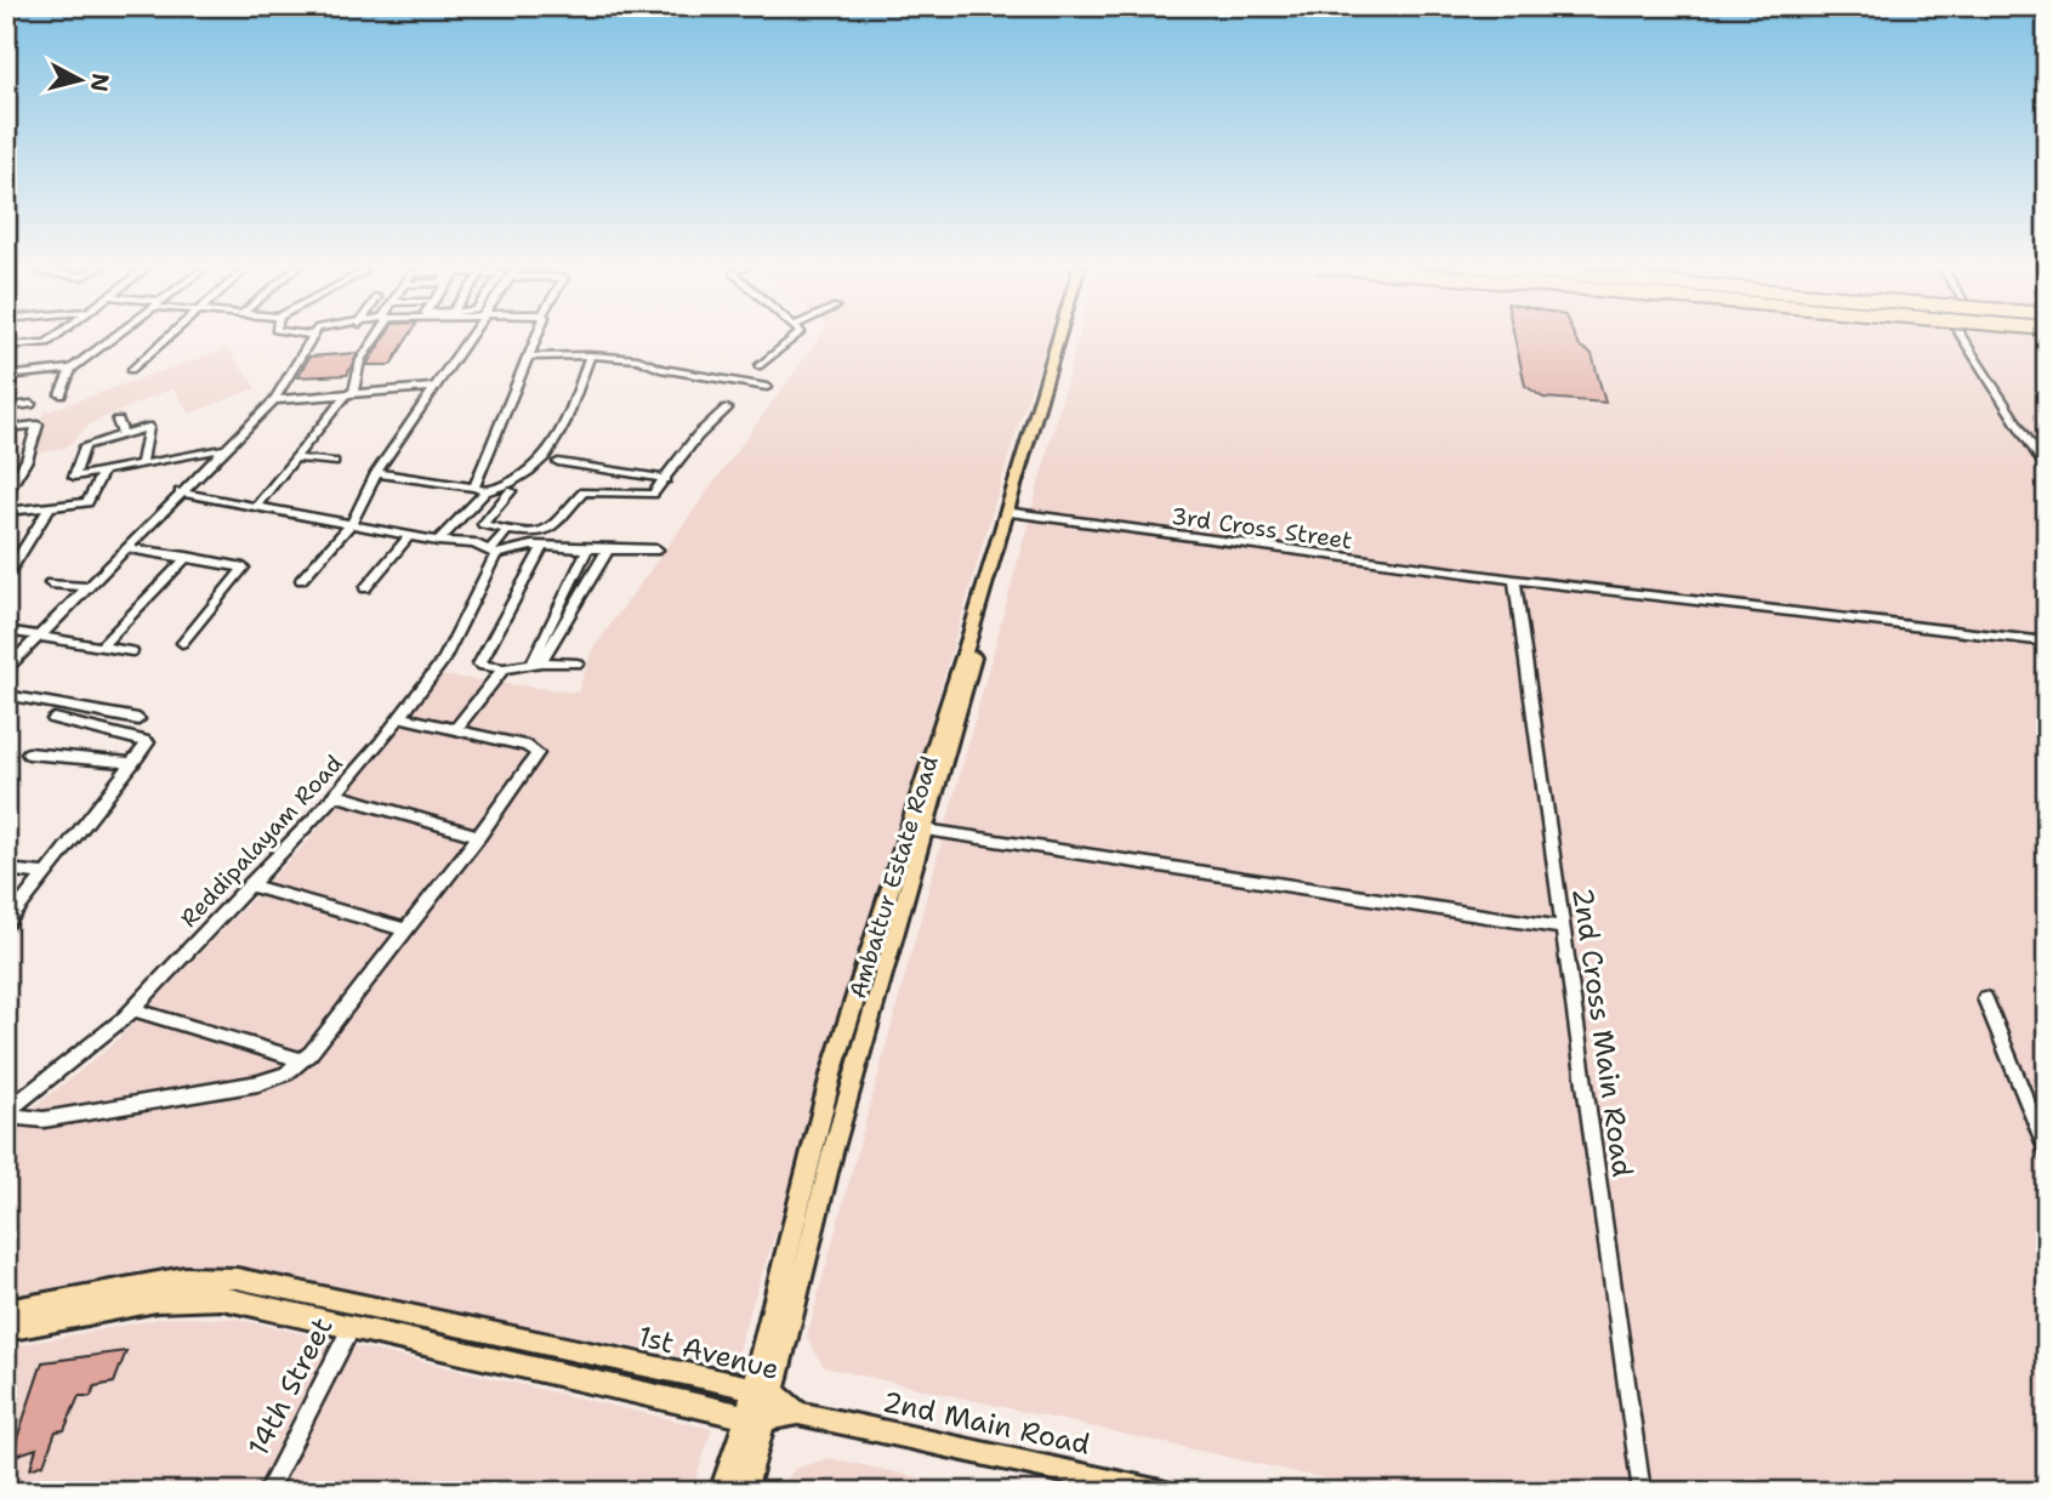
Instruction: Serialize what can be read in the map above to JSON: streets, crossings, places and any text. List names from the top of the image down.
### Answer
{
  "streets": {
    "main road": ["Ambattur Estate Road", "1st Avenue", "2nd Main Road"],
    "street": [
      "3rd Cross Street",
      "Reddipalayam Road",
      "2nd Cross Main Road",
      "14th Street"
    ]
  },
  "crossings": [
    ["3rd Cross Street", "Ambattur Estate Road"],
    ["3rd Cross Street", "2nd Cross Main Road"],
    ["Ambattur Estate Road", "1st Avenue"],
    ["1st Avenue", "14th Street"],
    ["1st Avenue", "2nd Main Road"]
  ],
  "north": "right"
}
